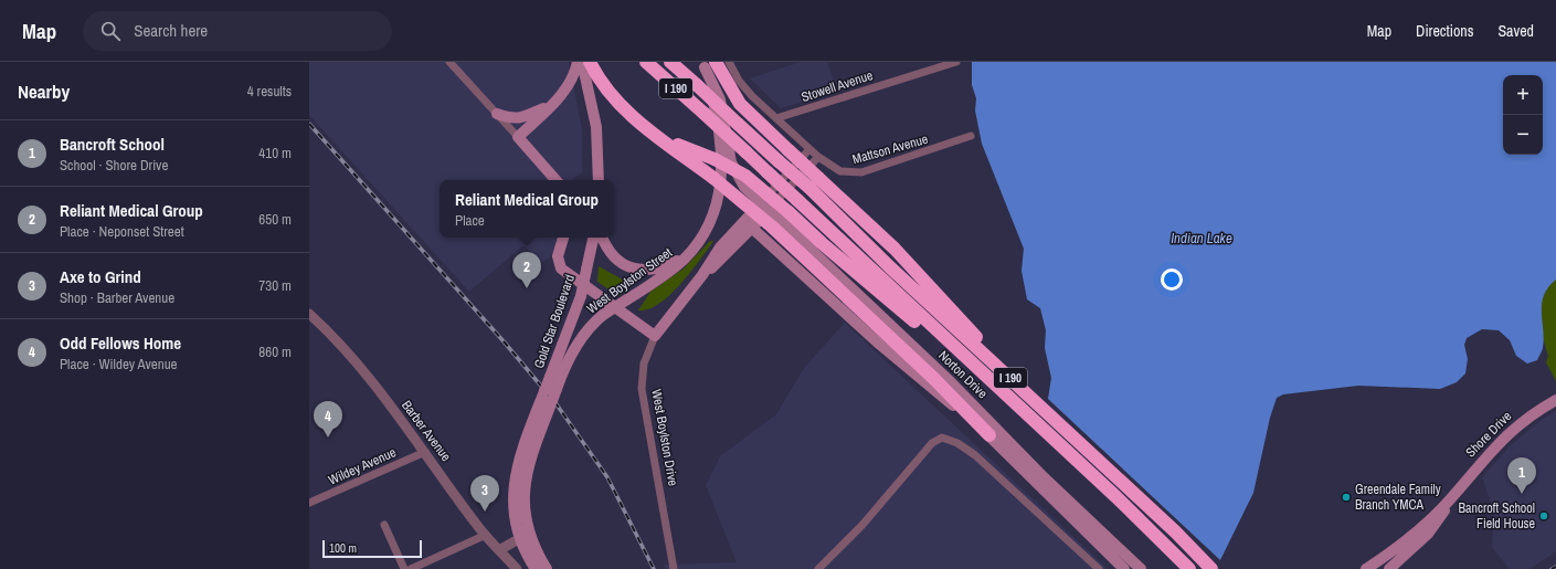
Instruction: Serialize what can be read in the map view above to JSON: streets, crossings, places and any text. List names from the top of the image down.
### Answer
{
  "streets": {
    "highway": ["I 190"],
    "main road": [
      "West Boylston Street",
      "Gold Star Boulevard",
      "Norton Drive",
      "Shore Drive",
      "West Boylston Drive"
    ],
    "street": [
      "Stowell Avenue",
      "Mattson Avenue",
      "Barber Avenue",
      "Wildey Avenue"
    ]
  },
  "crossings": [
    ["Mattson Avenue", "West Boylston Drive"],
    ["West Boylston Street", "Gold Star Boulevard"],
    ["West Boylston Street", "Norton Drive"],
    ["Norton Drive", "West Boylston Drive"],
    ["Barber Avenue", "Wildey Avenue"]
  ],
  "water": ["Indian Lake"],
  "places": ["Greendale Family Branch YMCA", "Bancroft School Field House"],
  "scale_bar": "100 m",
  "page": {
    "header": "Map",
    "search": "Search here",
    "nav": ["Map", "Directions", "Saved"],
    "heading": ["Nearby", "4 results"],
    "map_buttons": ["+", "−"],
    "list": [
      {
        "mark": "1",
        "name": "Bancroft School",
        "note": "School · Shore Drive",
        "value": "410 m"
      },
      {
        "mark": "2",
        "name": "Reliant Medical Group",
        "note": "Place · Neponset Street",
        "value": "650 m"
      },
      {
        "mark": "3",
        "name": "Axe to Grind",
        "note": "Shop · Barber Avenue",
        "value": "730 m"
      },
      {
        "mark": "4",
        "name": "Odd Fellows Home",
        "note": "Place · Wildey Avenue",
        "value": "860 m"
      }
    ],
    "popup": ["Reliant Medical Group", "Place"],
    "pins": [
      "2",
      "4",
      "1",
      "3"
    ],
    "scale": "100 m"
  }
}
